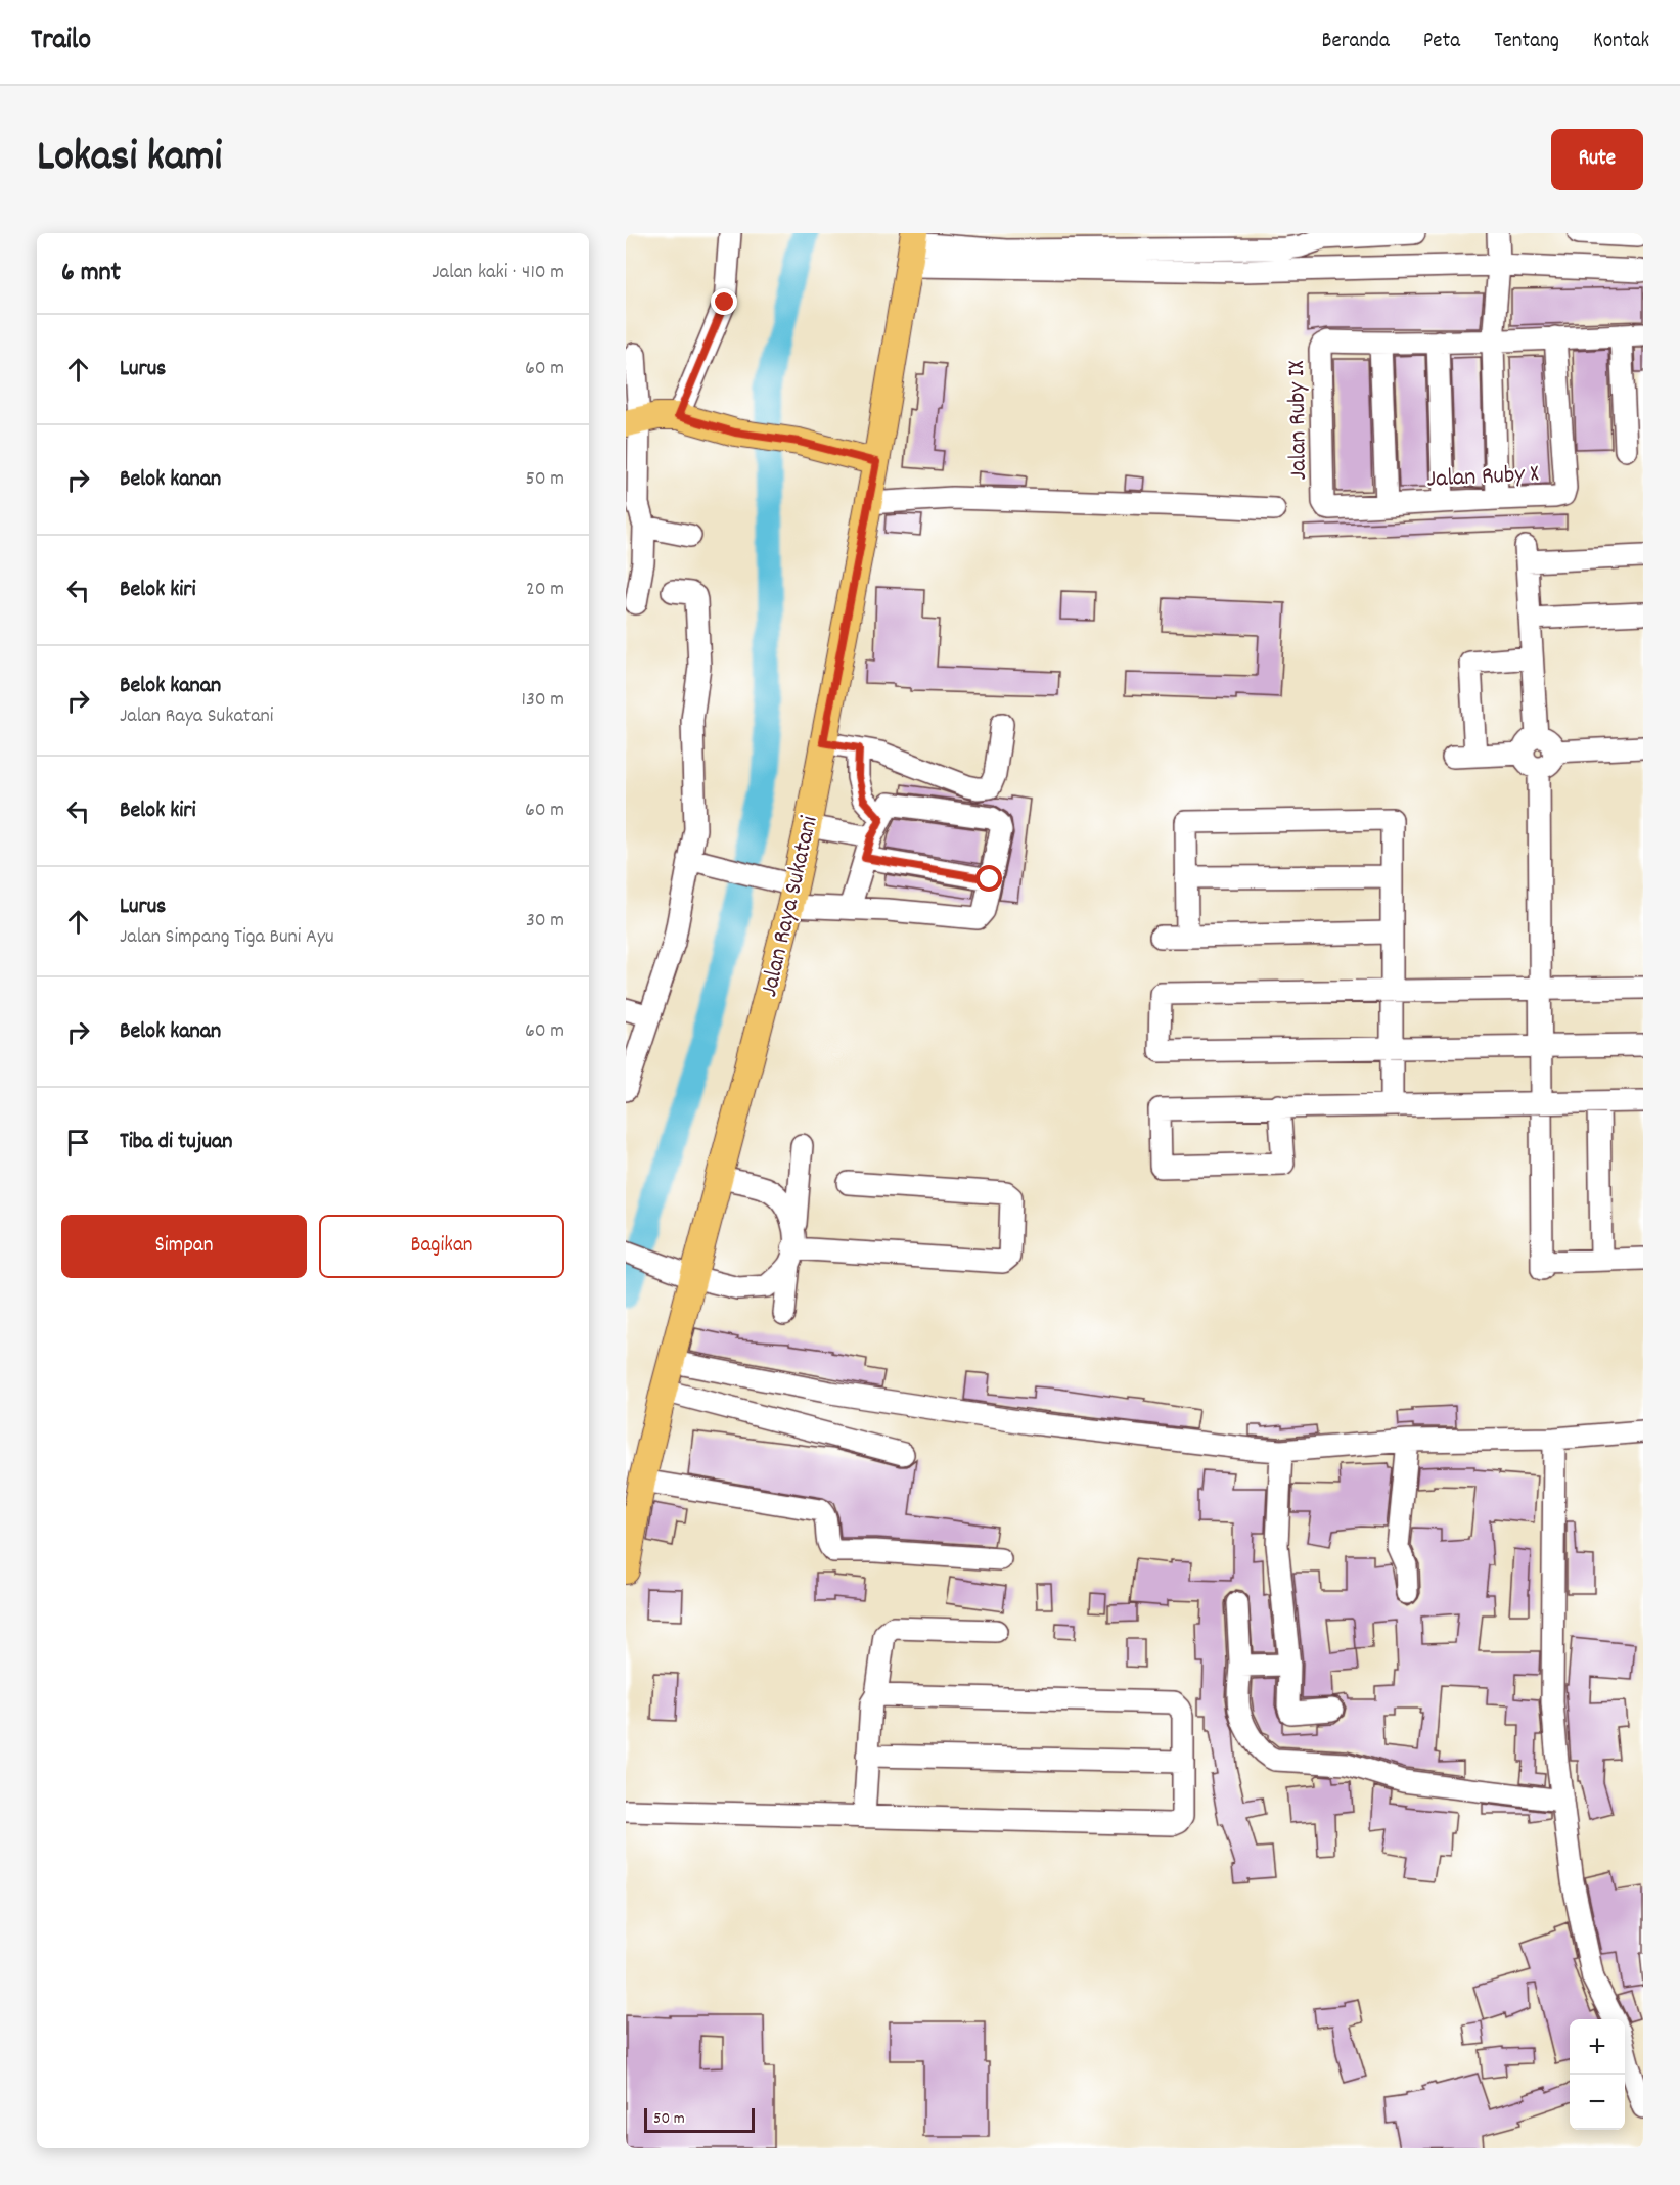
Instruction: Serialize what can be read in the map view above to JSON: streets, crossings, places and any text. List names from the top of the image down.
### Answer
{
  "streets": {
    "main road": ["Jalan Raya Sukatani"],
    "street": ["Jalan Ruby IX", "Jalan Ruby X"]
  },
  "crossings": [
    ["Jalan Ruby IX", "Jalan Ruby X"]
  ],
  "scale_bar": "50 m",
  "page": {
    "header": "Trailo",
    "nav": [
      "Beranda",
      "Peta",
      "Tentang",
      "Kontak"
    ],
    "title": "Lokasi kami",
    "buttons": [
      "Rute",
      ["Simpan", "Bagikan"]
    ],
    "heading": ["6 mnt", "Jalan kaki · 410 m"],
    "list": [
      ["Lurus", "60 m"],
      ["Belok kanan", "50 m"],
      ["Belok kiri", "20 m"],
      ["Belok kanan", "Jalan Raya Sukatani", "130 m"],
      ["Belok kiri", "60 m"],
      ["Lurus", "Jalan Simpang Tiga Buni Ayu", "30 m"],
      ["Belok kanan", "60 m"],
      "Tiba di tujuan"
    ],
    "map_buttons": ["+", "−"],
    "scale": "50 m"
  }
}
